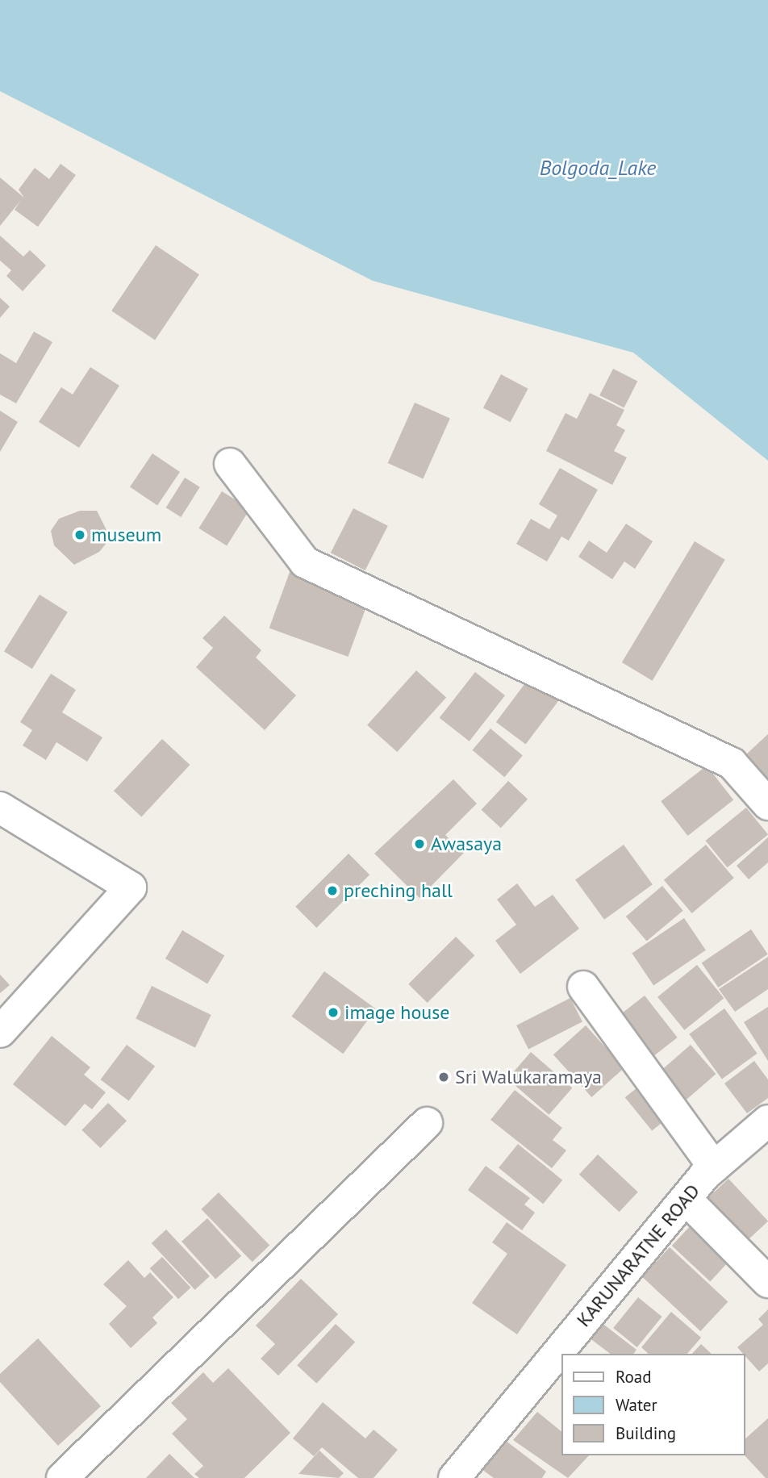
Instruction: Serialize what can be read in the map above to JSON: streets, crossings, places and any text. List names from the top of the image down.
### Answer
{
  "streets": {
    "street": ["KARUNARATNE ROAD"]
  },
  "water": ["Bolgoda_Lake"],
  "places": [
    "museum",
    "Awasaya",
    "preching hall",
    "image house",
    "Sri Walukaramaya"
  ],
  "legend": ["Road", "Water", "Building"]
}
